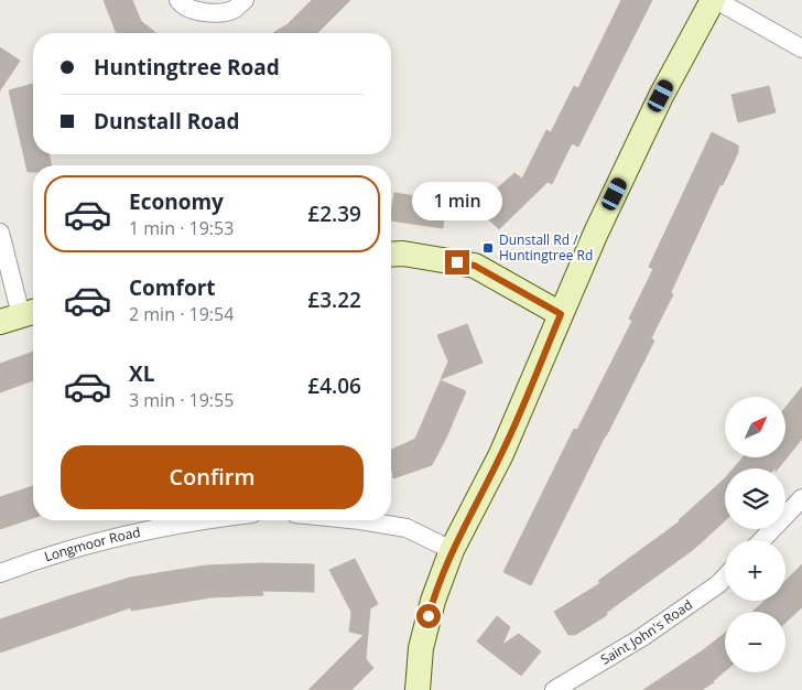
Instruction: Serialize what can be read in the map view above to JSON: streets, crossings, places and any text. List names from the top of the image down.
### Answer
{
  "streets": {
    "street": ["Longmoor Road", "Saint John's Road"]
  },
  "places": {
    "transit": ["Dunstall Rd / Huntingtree Rd"]
  },
  "north": "top right",
  "page": {
    "banner": ["Huntingtree Road", "Dunstall Road"],
    "list": [
      {
        "name": "Economy",
        "note": "1 min · 19:53",
        "value": "£2.39"
      },
      {
        "name": "Comfort",
        "note": "2 min · 19:54",
        "value": "£3.22"
      },
      {
        "name": "XL",
        "note": "3 min · 19:55",
        "value": "£4.06"
      }
    ],
    "bubble": "1 min",
    "map_buttons": ["+", "−"],
    "buttons": "Confirm"
  }
}
